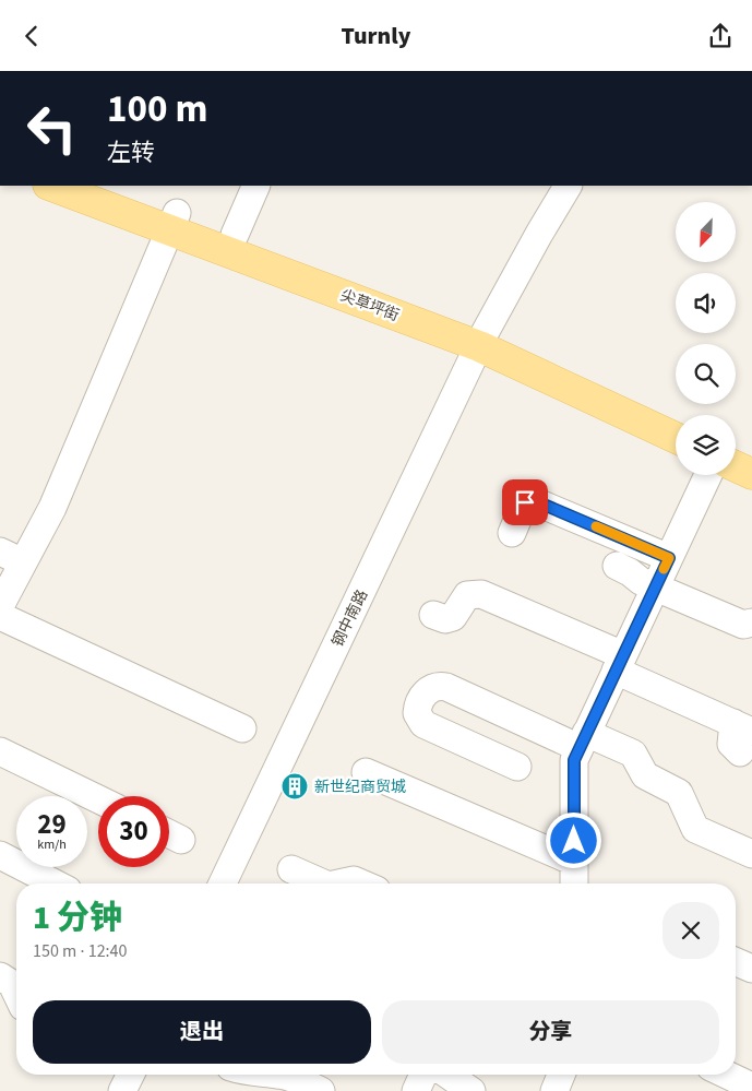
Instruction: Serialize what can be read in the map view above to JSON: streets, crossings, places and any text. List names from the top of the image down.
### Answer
{
  "streets": {
    "main road": ["尖草坪街"],
    "street": ["钢中南路"]
  },
  "crossings": [
    ["尖草坪街", "钢中南路"]
  ],
  "places": {
    "building": ["新世纪商贸城"]
  },
  "north": "bottom left",
  "page": {
    "header": "Turnly",
    "turn": ["100 m", "左转"],
    "speed": "29 km/h",
    "limit": "30",
    "heading": ["1 分钟", "150 m · 12:40"],
    "buttons": ["退出", "分享"]
  }
}
